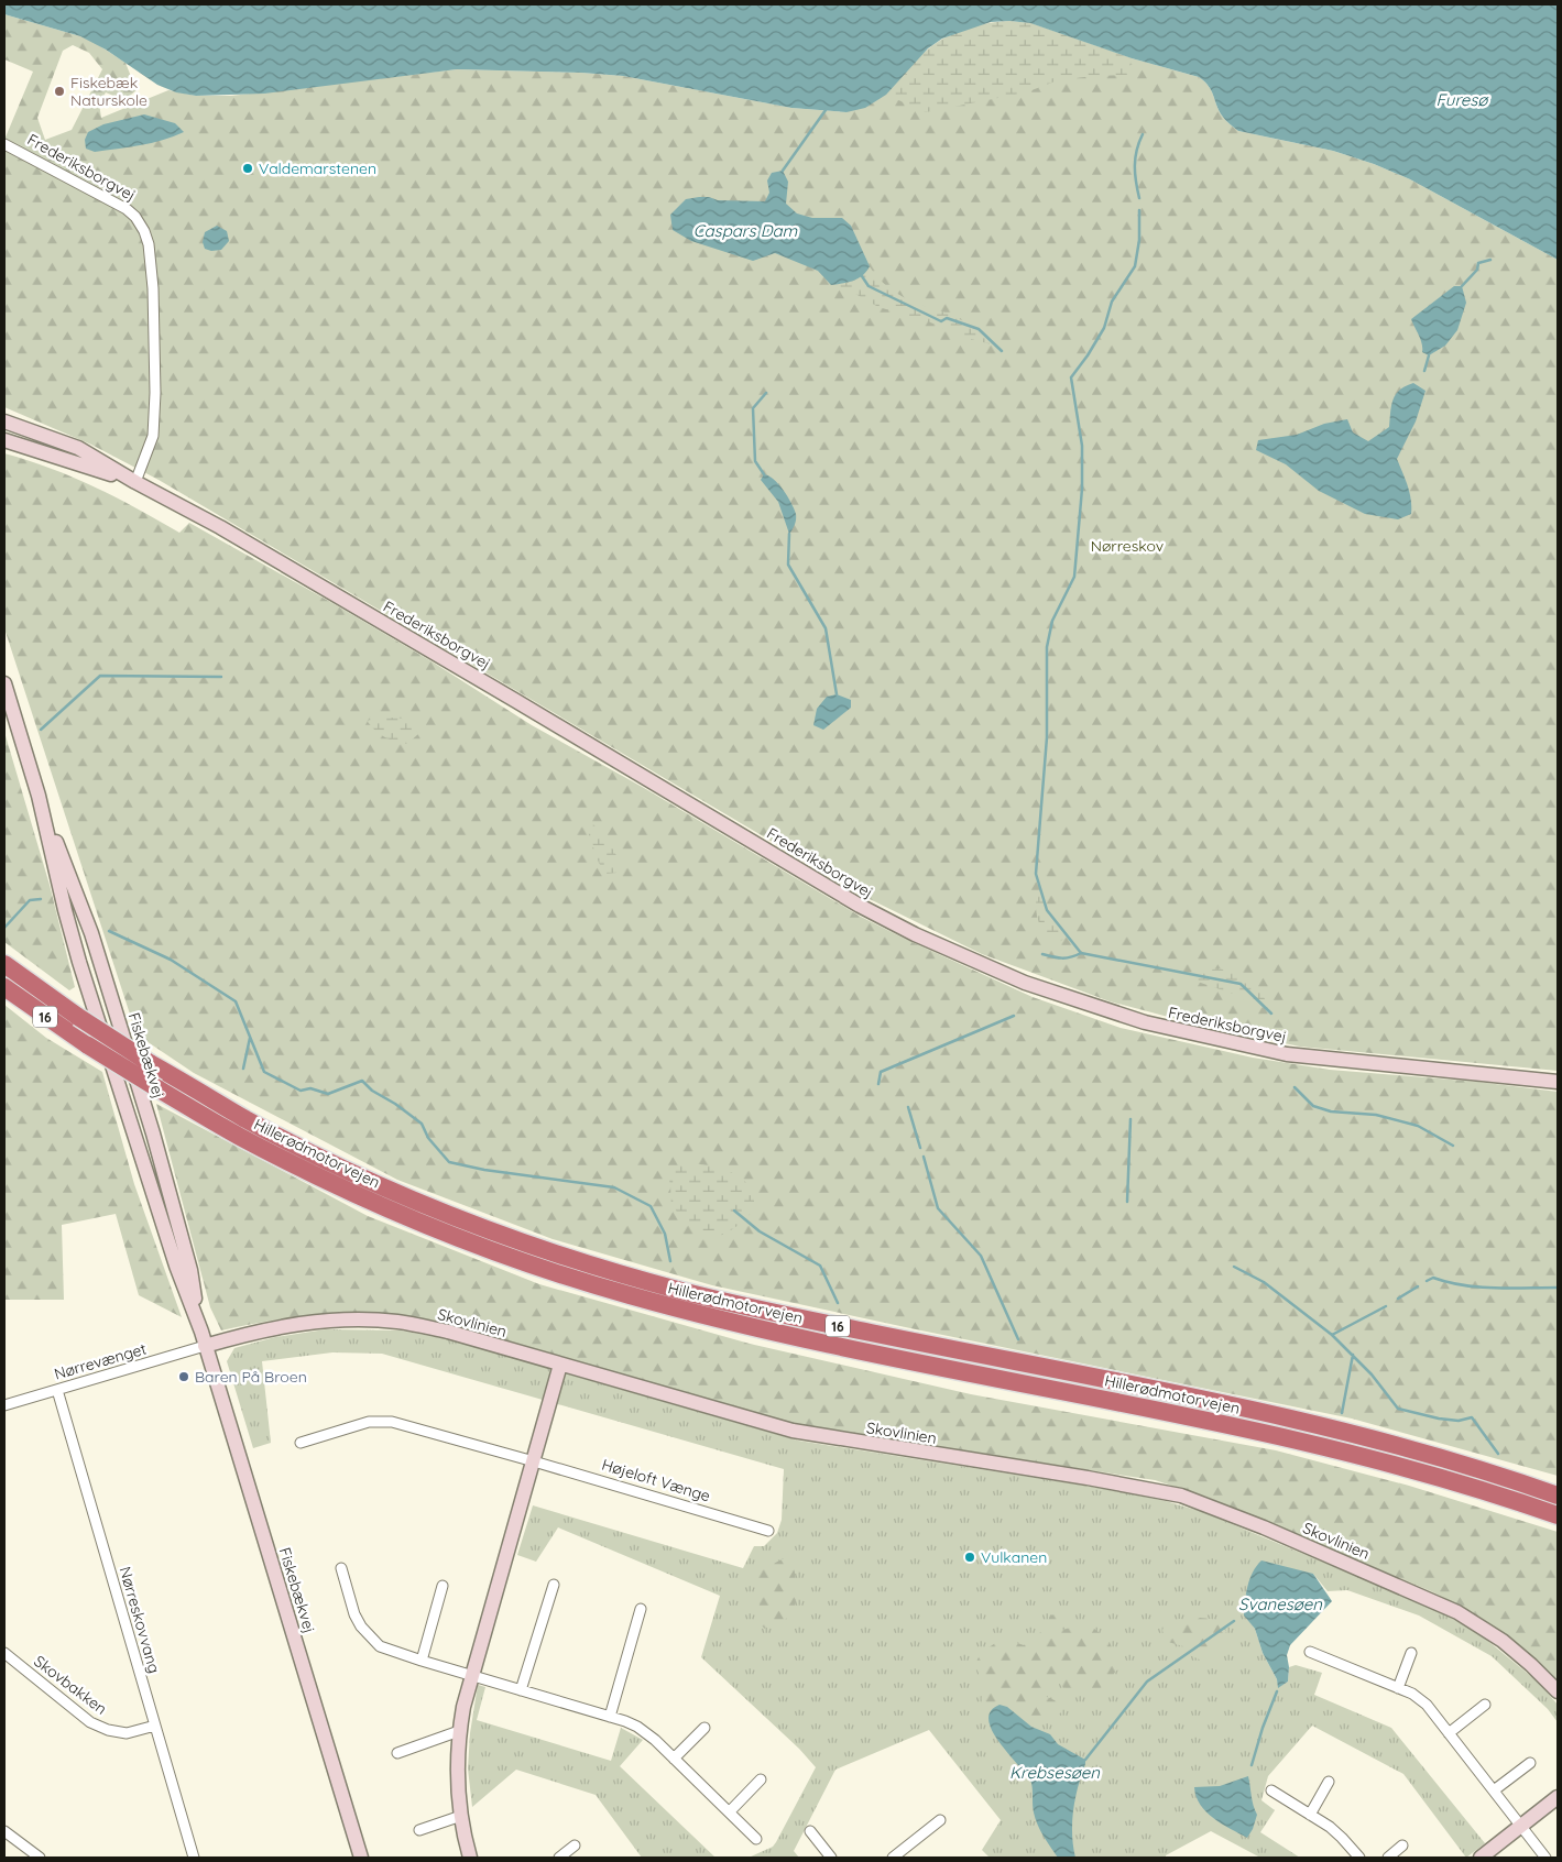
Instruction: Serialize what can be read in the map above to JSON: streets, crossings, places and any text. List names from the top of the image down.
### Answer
{
  "streets": {
    "highway": ["16", "Hillerødmotorvejen"],
    "street": [
      "Frederiksborgvej",
      "Fiskebækvej",
      "Skovlinien",
      "Nørrevænget",
      "Højeloft Vænge",
      "Nørreskovvang",
      "Skovbakken"
    ]
  },
  "crossings": [
    ["Fiskebækvej", "Skovlinien"],
    ["Fiskebækvej", "Nørrevænget"],
    ["Skovlinien", "Nørrevænget"],
    ["Nørrevænget", "Nørreskovvang"],
    ["Nørreskovvang", "Skovbakken"]
  ],
  "water": [
    "Furesø",
    "Caspars Dam",
    "Svanesøen",
    "Krebsesøen"
  ],
  "parks": ["Nørreskov"],
  "places": [
    "Fiskebæk Naturskole",
    "Valdemarstenen",
    "Baren På Broen",
    "Vulkanen"
  ]
}
